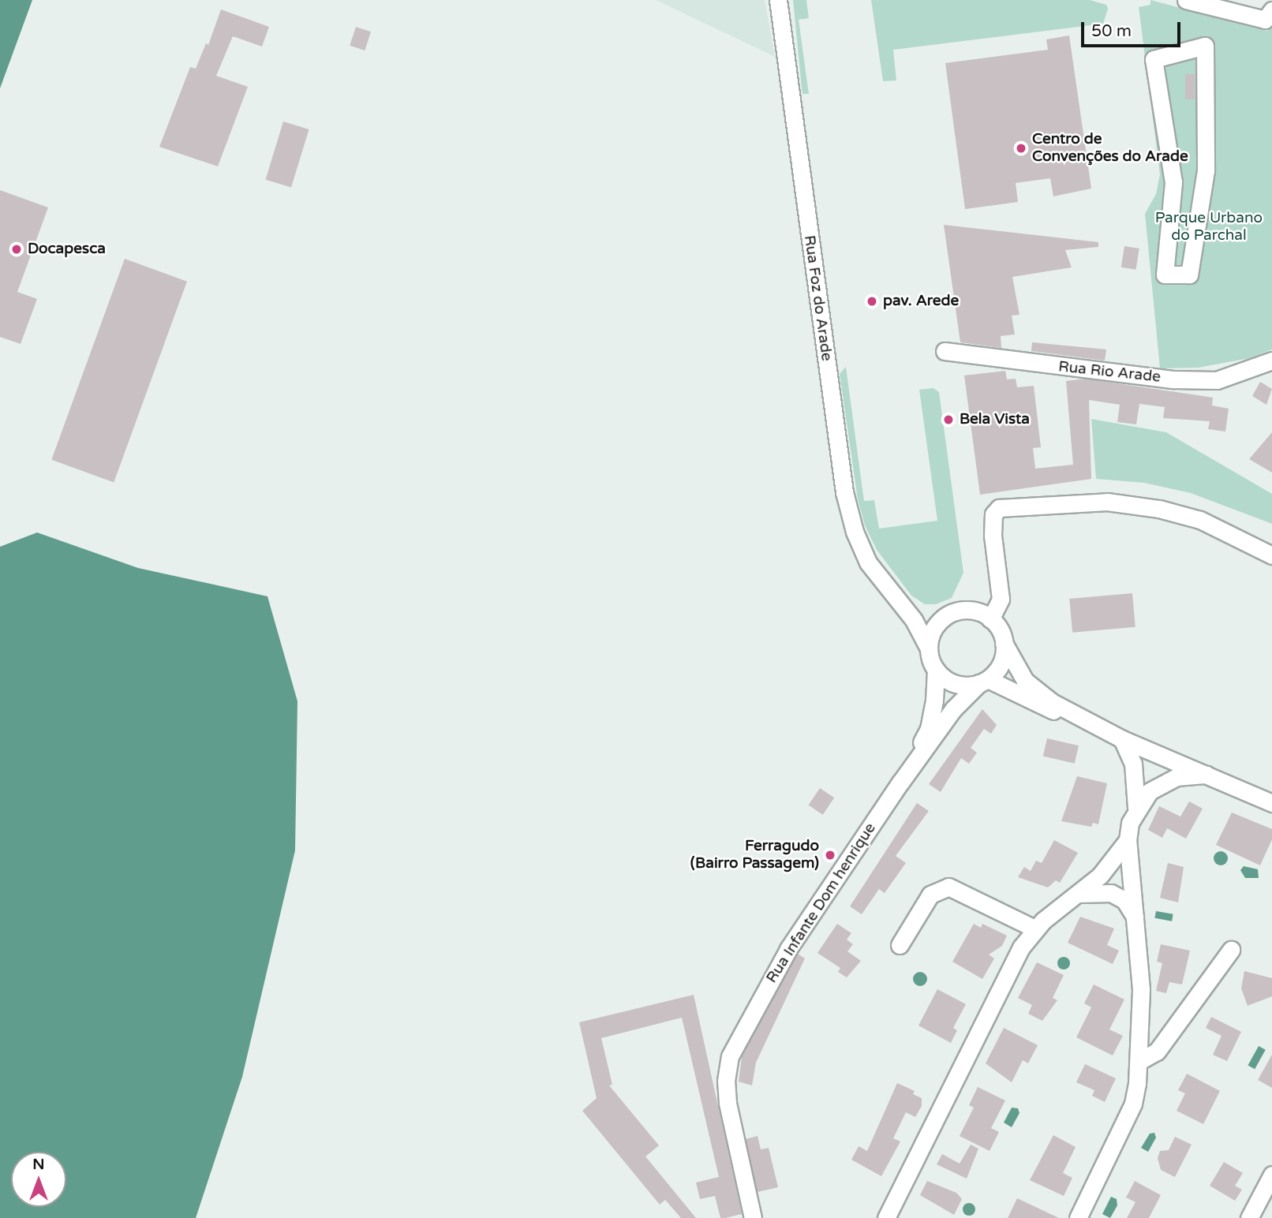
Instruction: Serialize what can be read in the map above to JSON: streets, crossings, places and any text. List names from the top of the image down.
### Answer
{
  "streets": {
    "street": ["Rua Foz do Arade", "Rua Rio Arade", "Rua Infante Dom henrique"]
  },
  "crossings": [
    ["Rua Foz do Arade", "Rua Infante Dom henrique"]
  ],
  "parks": ["Parque Urbano do Parchal"],
  "places": [
    "Centro de Convenções do Arade",
    "Docapesca",
    "pav. Arede",
    "Bela Vista",
    "Ferragudo (Bairro Passagem)"
  ],
  "scale_bar": "50 m",
  "north": "top"
}
